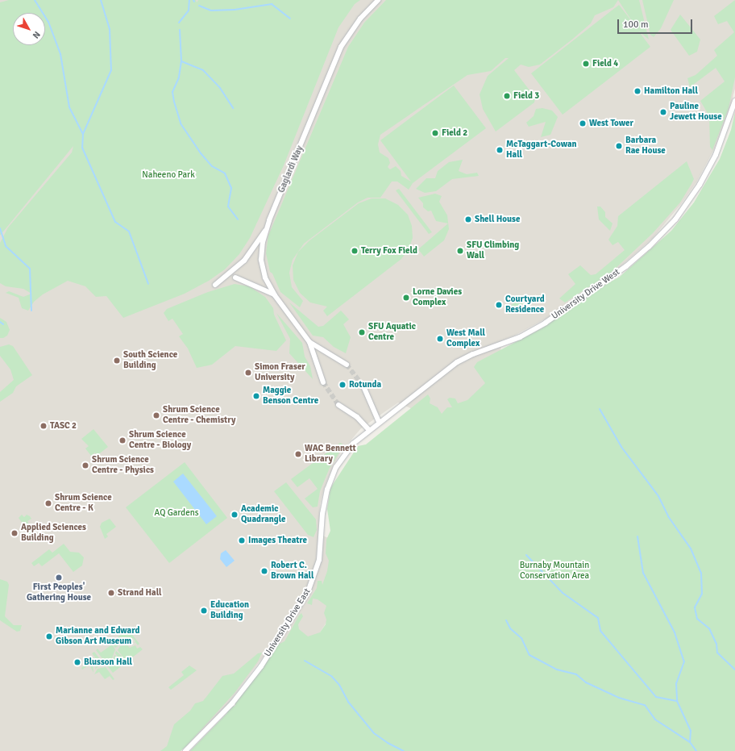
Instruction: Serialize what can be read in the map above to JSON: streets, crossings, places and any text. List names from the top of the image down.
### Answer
{
  "streets": {
    "street": ["Gaglardi Way", "University Drive West", "University Drive East"]
  },
  "crossings": [
    ["University Drive West", "University Drive East"]
  ],
  "parks": ["Naheeno Park", "AQ Gardens", "Burnaby Mountain Conservation Area"],
  "places": [
    "Field 4",
    "Hamilton Hall",
    "Field 3",
    "Pauline Jewett House",
    "West Tower",
    "Field 2",
    "Barbara Rae House",
    "McTaggart-Cowan Hall",
    "Shell House",
    "Terry Fox Field",
    "SFU Climbing Wall",
    "Lorne Davies Complex",
    "Courtyard Residence",
    "SFU Aquatic Centre",
    "West Mall Complex",
    "South Science Building",
    "Simon Fraser University",
    "Rotunda",
    "Maggie Benson Centre",
    "Shrum Science Centre - Chemistry",
    "TASC 2",
    "Shrum Science Centre - Biology",
    "WAC Bennett Library",
    "Shrum Science Centre - Physics",
    "Shrum Science Centre - K",
    "Academic Quadrangle",
    "Applied Sciences Building",
    "Images Theatre",
    "Robert C. Brown Hall",
    "First Peoples' Gathering House",
    "Strand Hall",
    "Education Building",
    "Marianne and Edward Gibson Art Museum",
    "Blusson Hall"
  ],
  "scale_bar": "100 m",
  "north": "bottom right"
}
